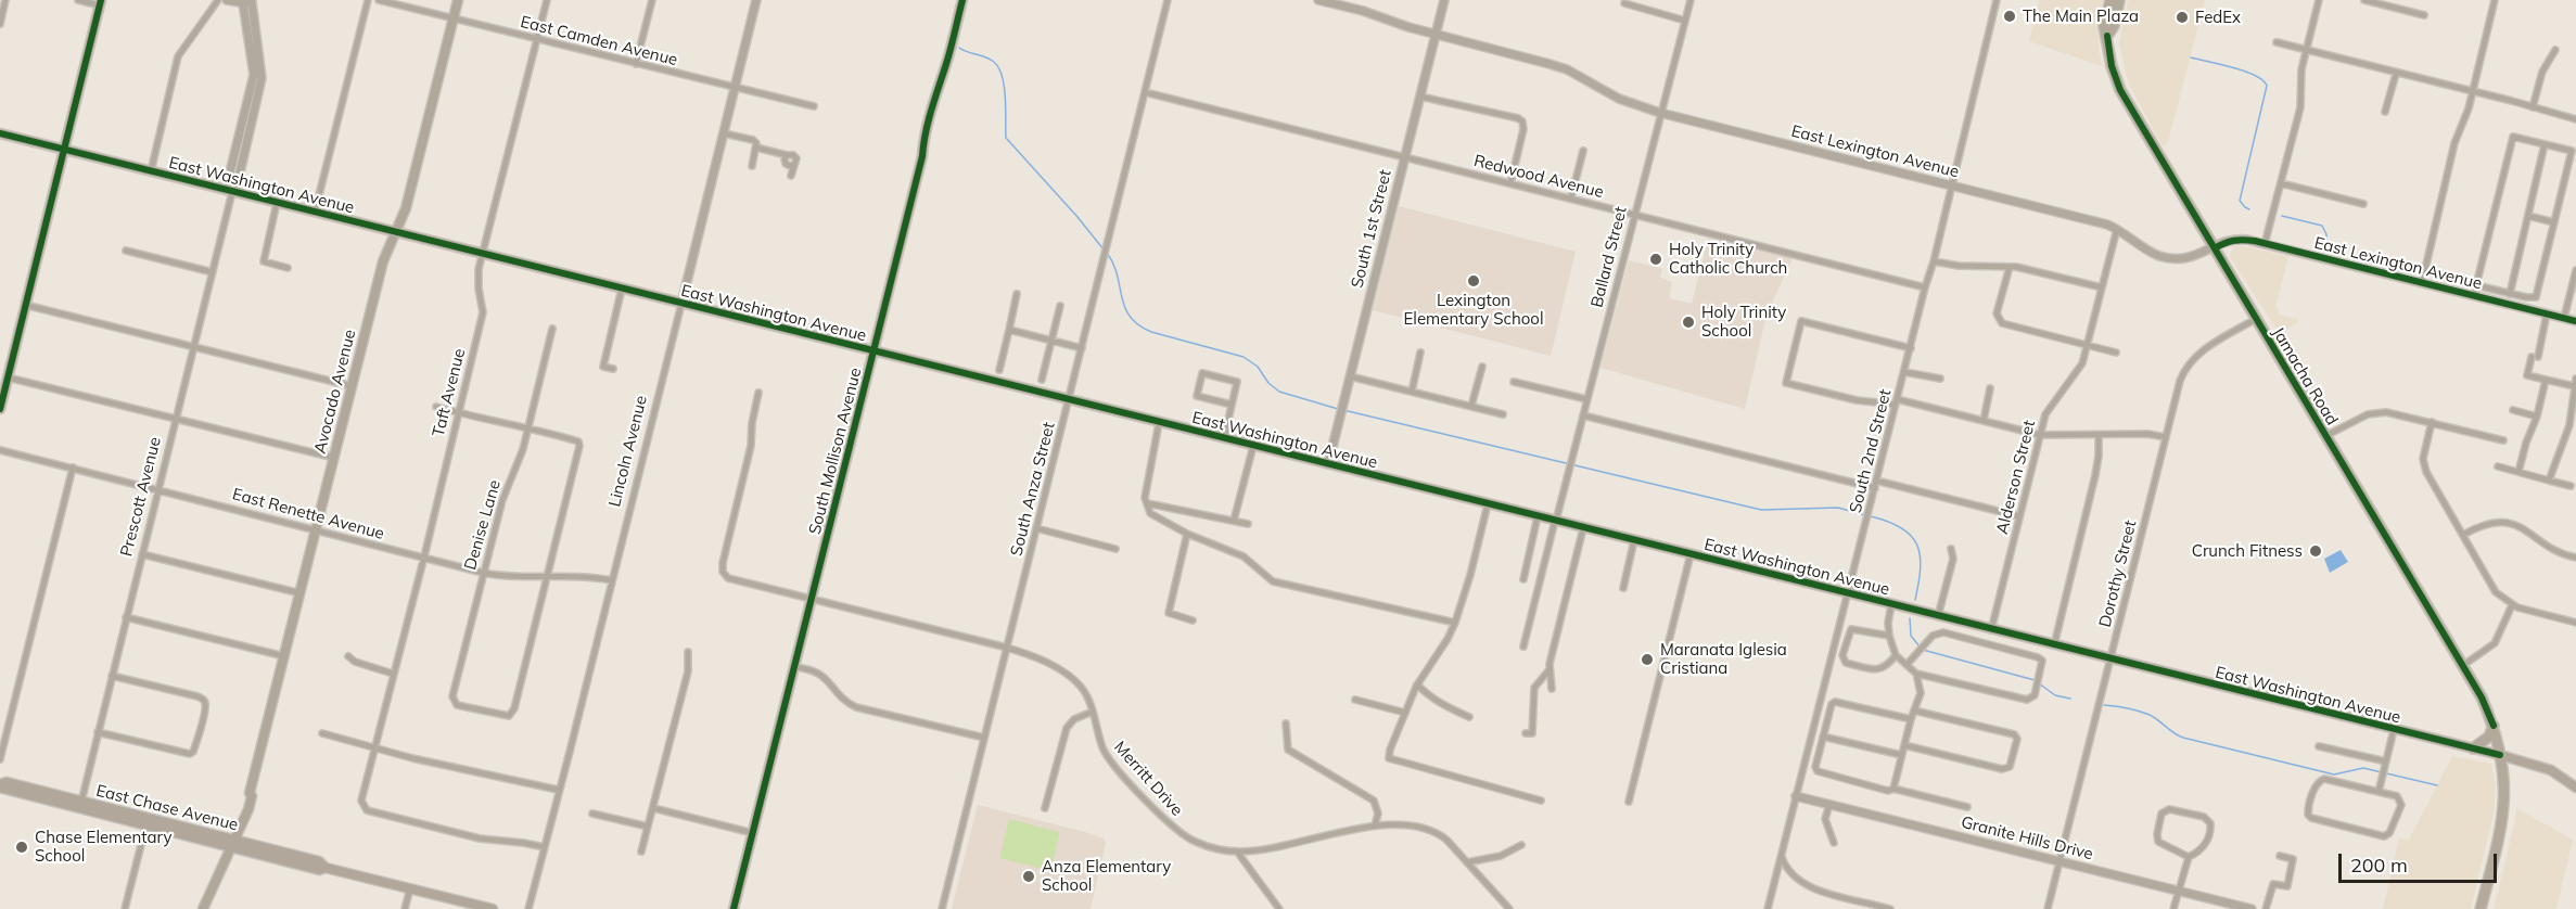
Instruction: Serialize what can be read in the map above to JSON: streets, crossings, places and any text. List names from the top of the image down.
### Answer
{
  "streets": {
    "main road": [
      "East Washington Avenue",
      "Jamacha Road",
      "Avocado Avenue",
      "South Mollison Avenue",
      "East Chase Avenue"
    ],
    "street": [
      "East Camden Avenue",
      "East Lexington Avenue",
      "Redwood Avenue",
      "South 1st Street",
      "Ballard Street",
      "Taft Avenue",
      "Lincoln Avenue",
      "South 2nd Street",
      "Alderson Street",
      "South Anza Street",
      "Prescott Avenue",
      "East Renette Avenue",
      "Denise Lane",
      "Dorothy Street",
      "Merritt Drive",
      "Granite Hills Drive"
    ]
  },
  "crossings": [
    ["East Camden Avenue", "Avocado Avenue"],
    ["East Camden Avenue", "Taft Avenue"],
    ["East Camden Avenue", "Lincoln Avenue"],
    ["East Lexington Avenue", "South 1st Street"],
    ["East Lexington Avenue", "Ballard Street"],
    ["East Lexington Avenue", "Jamacha Road"],
    ["East Lexington Avenue", "South 2nd Street"],
    ["East Lexington Avenue", "Alderson Street"],
    ["Redwood Avenue", "South 1st Street"],
    ["Redwood Avenue", "Ballard Street"],
    ["Redwood Avenue", "South 2nd Street"],
    ["Redwood Avenue", "South Anza Street"],
    ["East Washington Avenue", "South 1st Street"],
    ["East Washington Avenue", "Ballard Street"],
    ["East Washington Avenue", "Jamacha Road"],
    ["East Washington Avenue", "Avocado Avenue"],
    ["East Washington Avenue", "Taft Avenue"],
    ["East Washington Avenue", "Lincoln Avenue"],
    ["East Washington Avenue", "South Mollison Avenue"],
    ["East Washington Avenue", "South 2nd Street"],
    ["East Washington Avenue", "Alderson Street"],
    ["East Washington Avenue", "South Anza Street"],
    ["East Washington Avenue", "Prescott Avenue"],
    ["East Washington Avenue", "Dorothy Street"],
    ["Jamacha Road", "Dorothy Street"],
    ["Avocado Avenue", "East Renette Avenue"],
    ["Avocado Avenue", "East Chase Avenue"],
    ["Taft Avenue", "Lincoln Avenue"],
    ["Taft Avenue", "East Renette Avenue"],
    ["Lincoln Avenue", "East Renette Avenue"],
    ["South Mollison Avenue", "Merritt Drive"],
    ["South 2nd Street", "Granite Hills Drive"],
    ["South Anza Street", "Merritt Drive"],
    ["Prescott Avenue", "East Renette Avenue"],
    ["Prescott Avenue", "East Chase Avenue"],
    ["East Renette Avenue", "Denise Lane"],
    ["Dorothy Street", "Granite Hills Drive"]
  ],
  "places": [
    "The Main Plaza",
    "FedEx",
    "Holy Trinity Catholic Church",
    "Lexington Elementary School",
    "Holy Trinity School",
    "Crunch Fitness",
    "Maranata Iglesia Cristiana",
    "Chase Elementary School",
    "Anza Elementary School"
  ],
  "scale_bar": "200 m"
}
